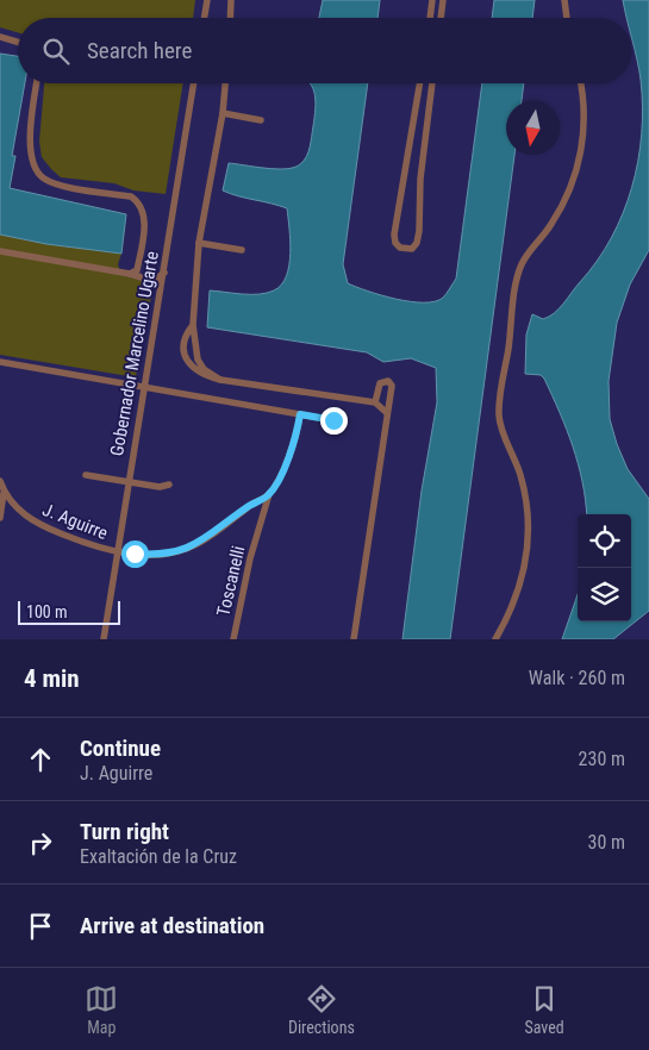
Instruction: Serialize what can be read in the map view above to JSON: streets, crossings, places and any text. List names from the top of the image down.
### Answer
{
  "streets": {
    "street": ["Gobernador Marcelino Ugarte", "J. Aguirre", "Toscanelli"]
  },
  "crossings": [
    ["Gobernador Marcelino Ugarte", "J. Aguirre"],
    ["J. Aguirre", "Toscanelli"]
  ],
  "scale_bar": "100 m",
  "north": "bottom",
  "page": {
    "search": "Search here",
    "scale": "100 m",
    "heading": ["4 min", "Walk · 260 m"],
    "list": [
      ["Continue", "J. Aguirre", "230 m"],
      ["Turn right", "Exaltación de la Cruz", "30 m"],
      "Arrive at destination"
    ],
    "nav": ["Map", "Directions", "Saved"]
  }
}
